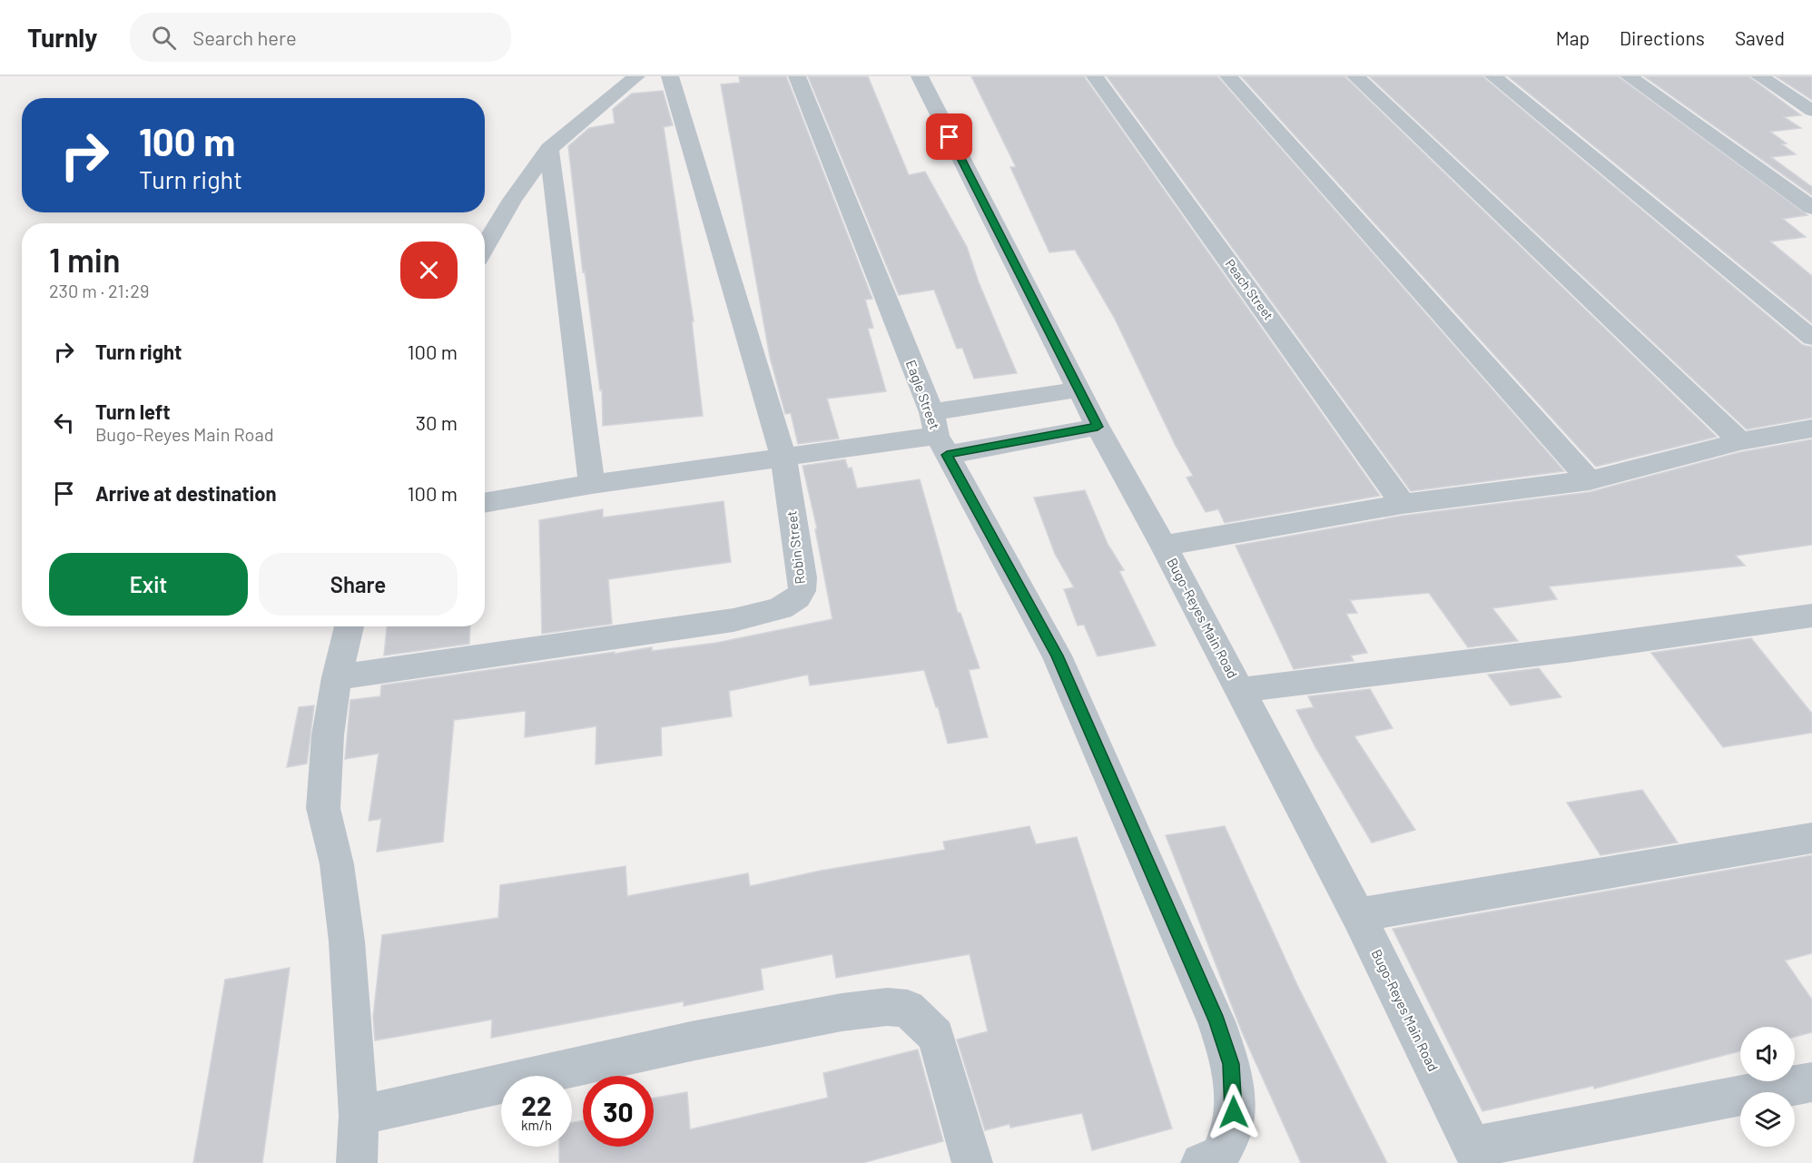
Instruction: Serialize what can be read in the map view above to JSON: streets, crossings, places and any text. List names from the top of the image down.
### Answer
{
  "streets": {
    "street": [
      "Peach Street",
      "Eagle Street",
      "Robin Street",
      "Bugo-Reyes Main Road"
    ]
  },
  "page": {
    "header": "Turnly",
    "search": "Search here",
    "nav": ["Map", "Directions", "Saved"],
    "turn": ["100 m", "Turn right"],
    "heading": ["1 min", "230 m · 21:29"],
    "list": [
      {
        "name": "Turn right",
        "value": "100 m"
      },
      {
        "name": "Turn left",
        "note": "Bugo-Reyes Main Road",
        "value": "30 m"
      },
      {
        "name": "Arrive at destination",
        "value": "100 m"
      }
    ],
    "buttons": ["Exit", "Share"],
    "speed": "22 km/h",
    "limit": "30"
  }
}
